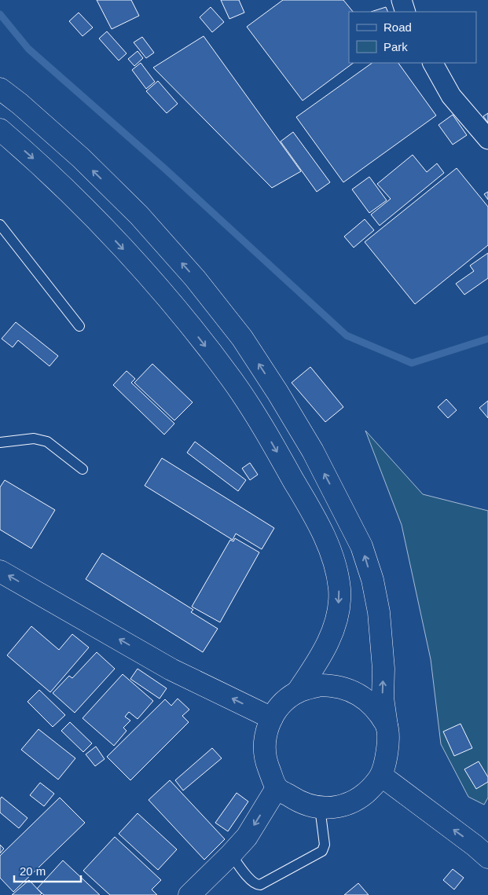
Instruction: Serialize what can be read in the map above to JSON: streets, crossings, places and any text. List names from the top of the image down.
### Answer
{
  "legend": ["Road", "Park"],
  "scale_bar": "20 m"
}
